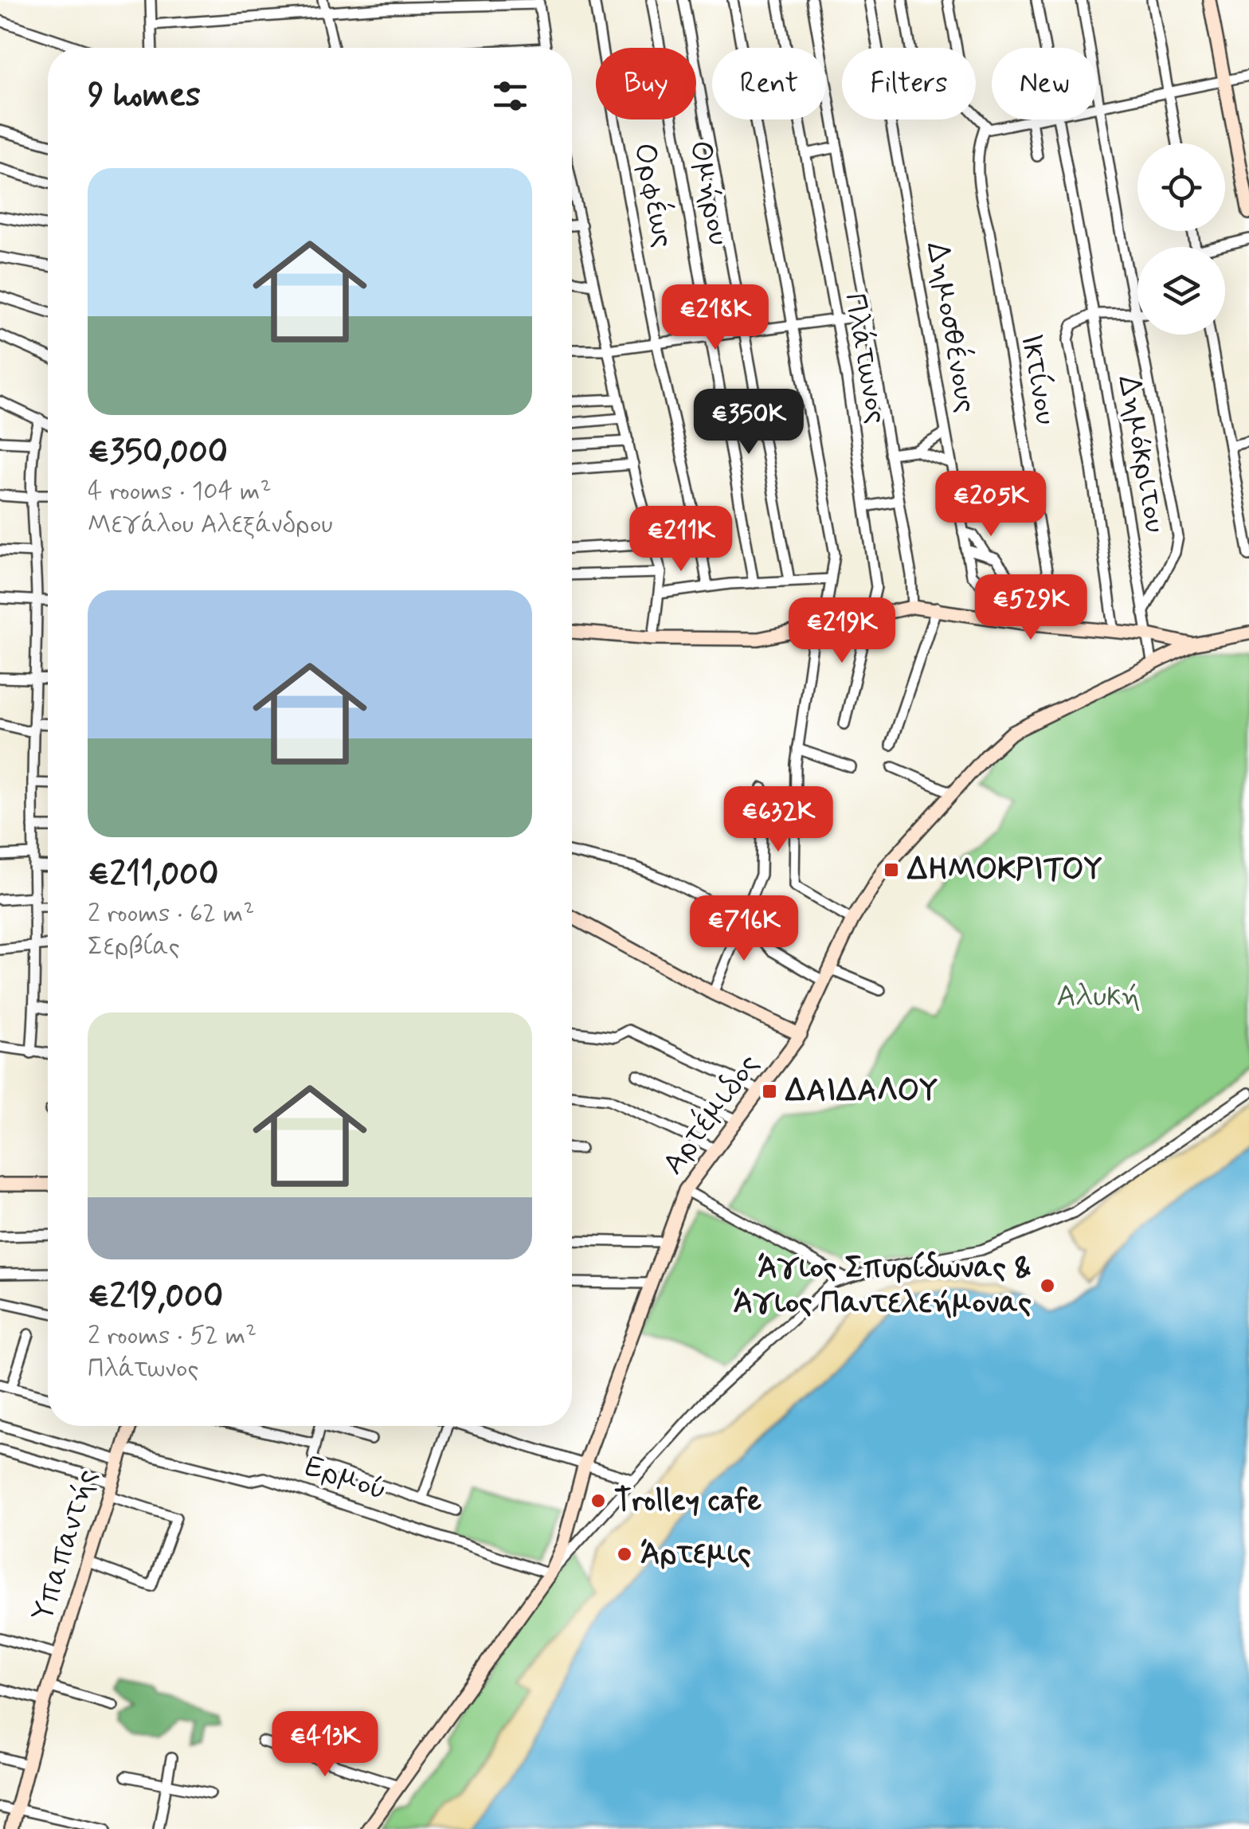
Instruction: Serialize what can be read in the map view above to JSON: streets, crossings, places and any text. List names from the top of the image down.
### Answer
{
  "streets": {
    "main road": ["Αρτέμιδος", "Υπαπαντής"],
    "street": [
      "Ομήρου",
      "Ορφέως",
      "Δημοσθένους",
      "Πλάτωνος",
      "Ικτίνου",
      "Δημόκριτου",
      "Ερμού"
    ]
  },
  "crossings": [
    ["Δημόκριτου", "Αρτέμιδος"],
    ["Αρτέμιδος", "Ερμού"],
    ["Ερμού", "Υπαπαντής"]
  ],
  "parks": ["Αλυκή"],
  "places": {
    "transit": ["ΔΗΜΟΚΡΙΤΟΥ", "ΔΑΙΔΑΛΟΥ"],
    "other": ["Άγιος Σπυρίδωνας & Άγιος Παντελεήμονας", "Trolley cafe", "Άρτεμις"]
  },
  "page": {
    "chip": [
      "Buy",
      "Rent",
      "Filters",
      "New"
    ],
    "heading": "9 homes",
    "list": [
      {
        "name": "€350,000",
        "note": "4 rooms · 104 m² · Μεγάλου Αλεξάνδρου"
      },
      {
        "name": "€211,000",
        "note": "2 rooms · 62 m² · Σερβίας"
      },
      {
        "name": "€219,000",
        "note": "2 rooms · 52 m² · Πλάτωνος"
      }
    ],
    "price": [
      "€218K",
      "€350K",
      "€205K",
      "€211K",
      "€529K",
      "€219K",
      "€632K",
      "€716K",
      "€413K"
    ]
  }
}
